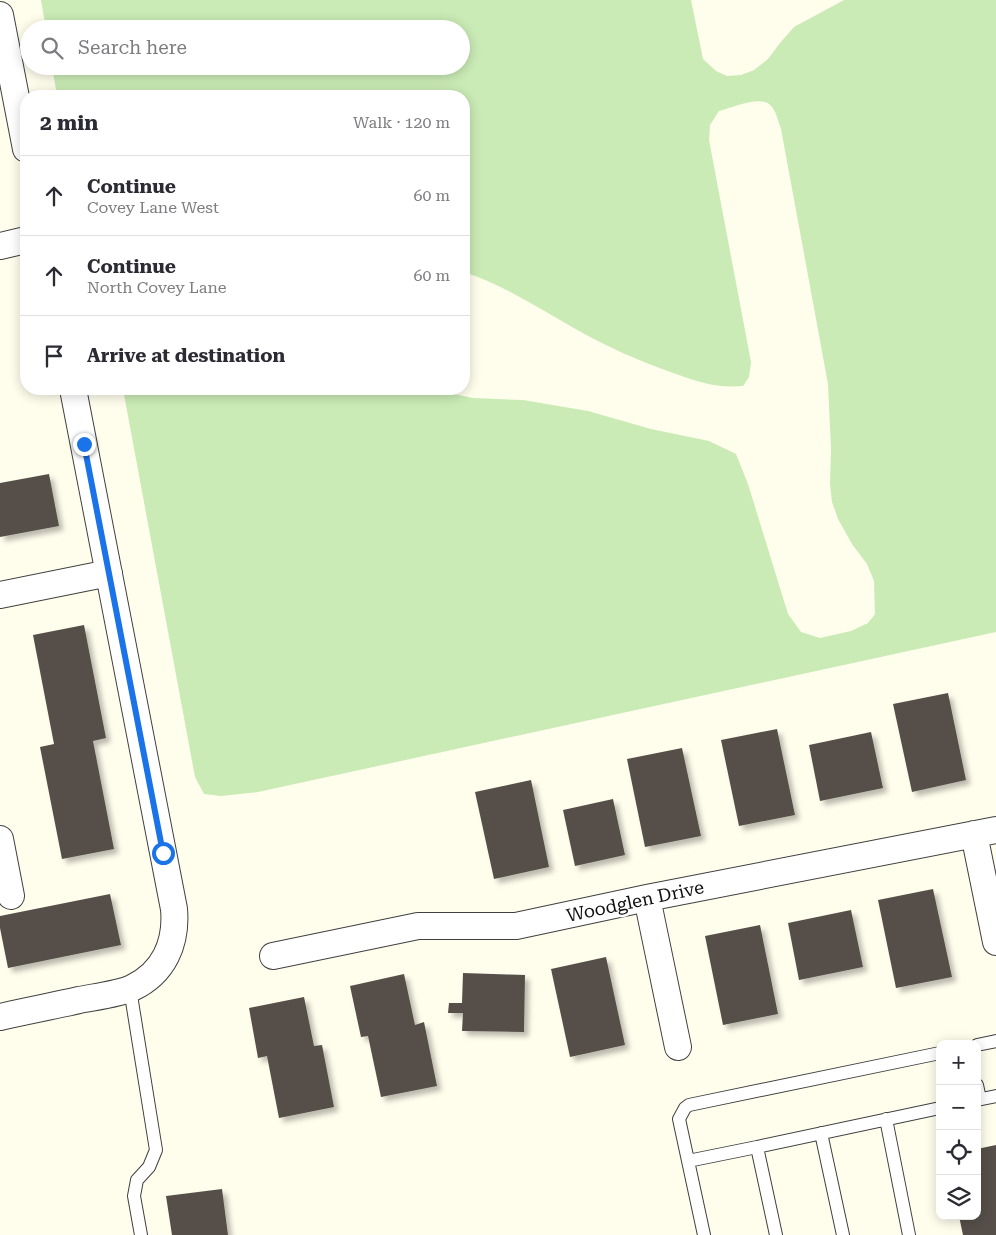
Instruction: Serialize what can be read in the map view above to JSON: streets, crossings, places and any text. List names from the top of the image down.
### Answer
{
  "streets": {
    "street": ["Woodglen Drive"]
  },
  "page": {
    "search": "Search here",
    "heading": ["2 min", "Walk · 120 m"],
    "list": [
      ["Continue", "Covey Lane West", "60 m"],
      ["Continue", "North Covey Lane", "60 m"],
      "Arrive at destination"
    ],
    "map_buttons": ["+", "−"]
  }
}
